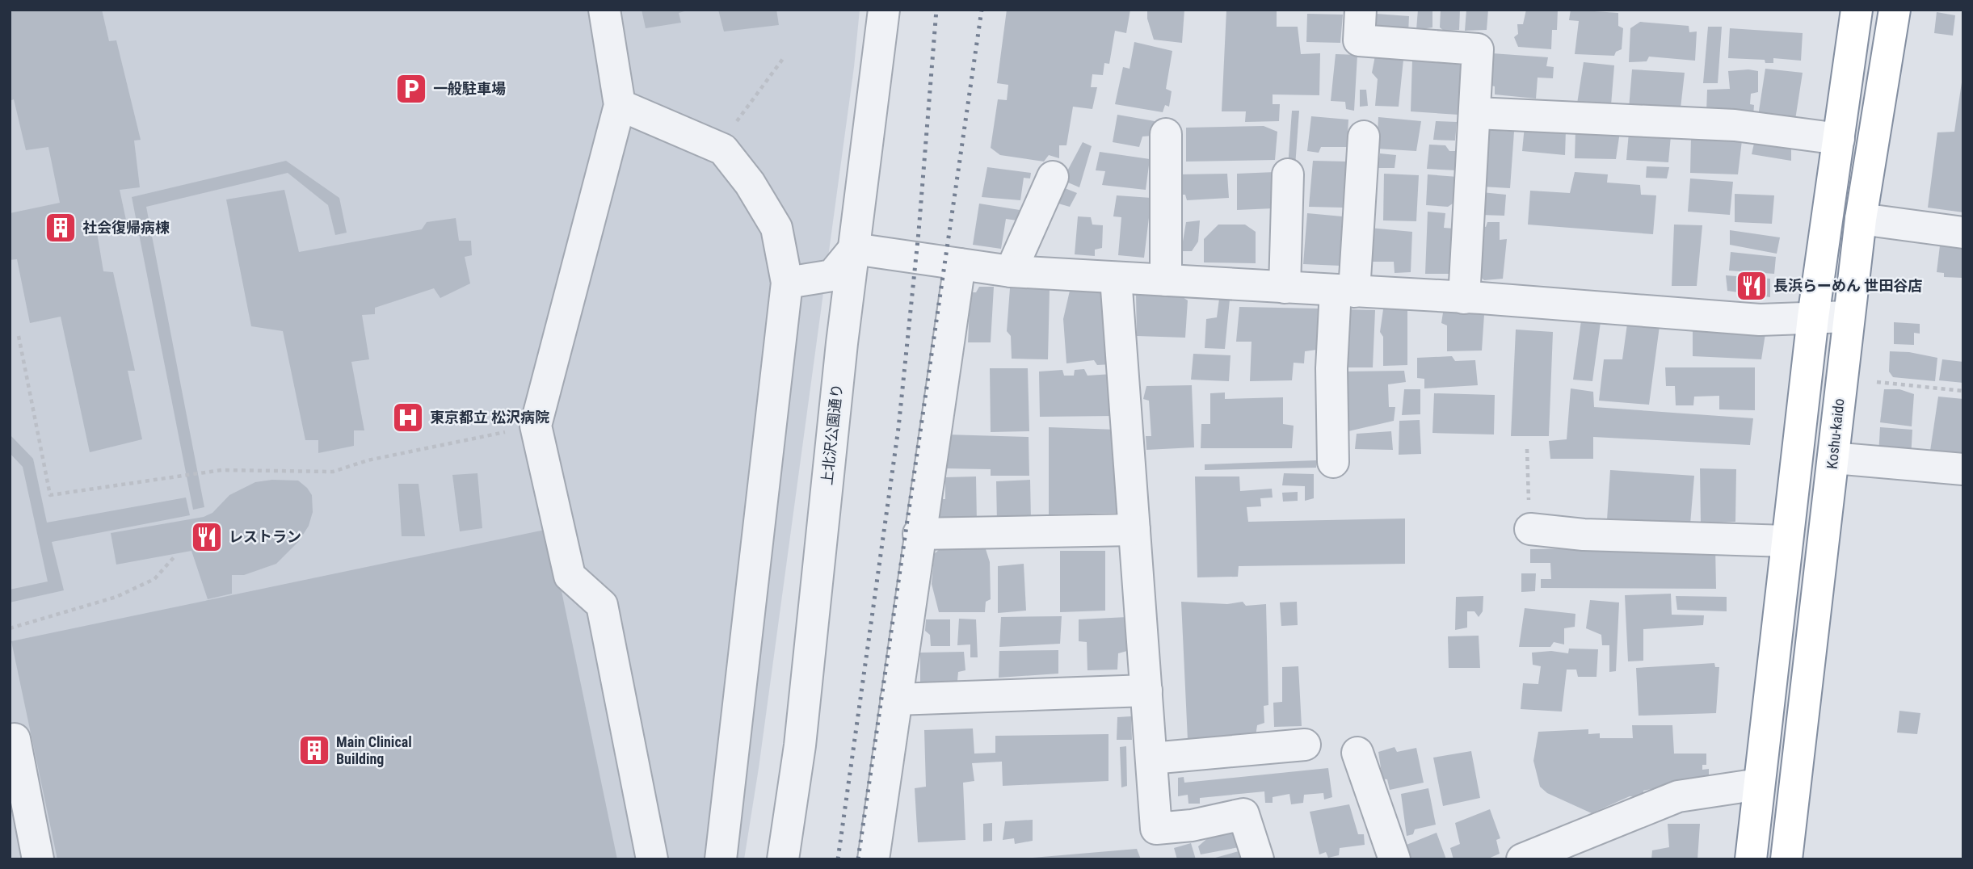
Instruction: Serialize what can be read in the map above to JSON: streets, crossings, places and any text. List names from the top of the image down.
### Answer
{
  "streets": {
    "highway": ["Koshu-kaido"],
    "street": ["上北沢公園通り"]
  },
  "places": {
    "parking": ["一般駐車場"],
    "building": ["社会復帰病棟", "Main Clinical Building"],
    "restaurant": ["長浜らーめん 世田谷店", "レストラン"],
    "hospital": ["東京都立 松沢病院"]
  }
}
